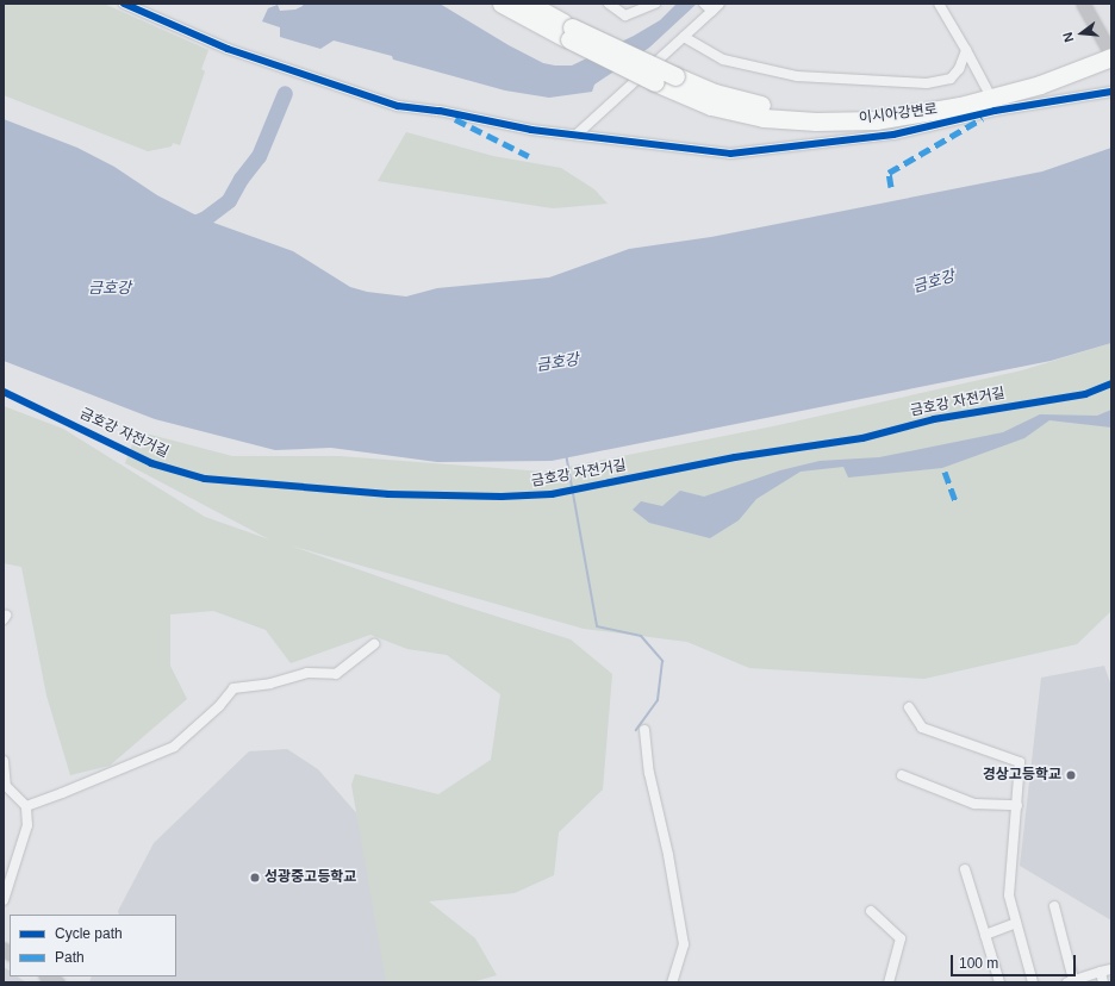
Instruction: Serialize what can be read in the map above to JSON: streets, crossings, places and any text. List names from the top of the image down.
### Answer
{
  "streets": {
    "highway": ["이시아강변로"],
    "cycle path": ["금호강 자전거길"]
  },
  "water": ["금호강"],
  "places": ["경상고등학교", "성광중고등학교"],
  "legend": ["Cycle path", "Path"],
  "scale_bar": "100 m",
  "north": "left"
}
